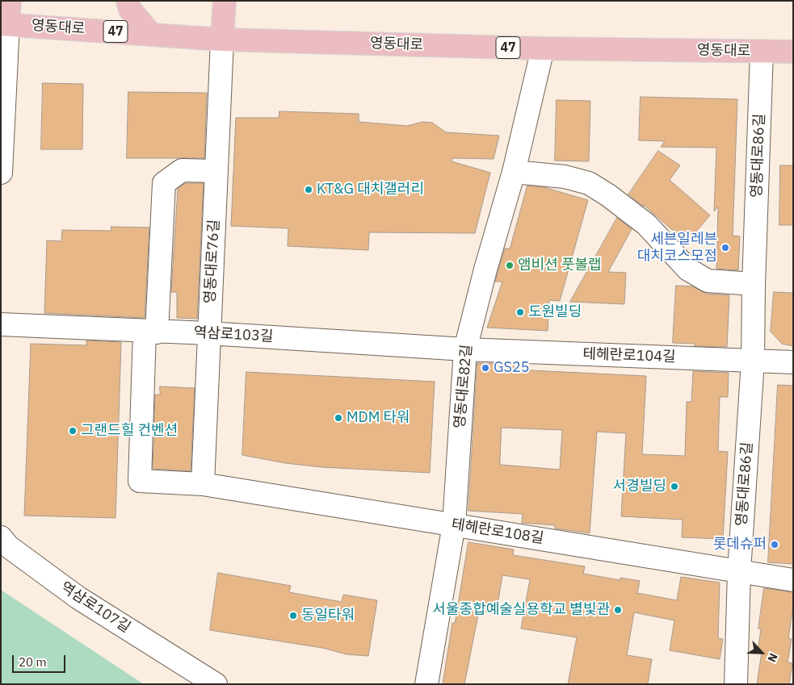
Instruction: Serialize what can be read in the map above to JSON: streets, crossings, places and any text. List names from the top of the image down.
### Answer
{
  "streets": {
    "main road": ["영동대로", "47"],
    "street": [
      "영동대로86길",
      "영동대로76길",
      "역삼로103길",
      "테헤란로104길",
      "영동대로82길",
      "테헤란로108길",
      "역삼로107길"
    ]
  },
  "crossings": [
    ["영동대로", "영동대로86길"],
    ["영동대로", "영동대로76길"],
    ["영동대로", "영동대로82길"],
    ["영동대로86길", "테헤란로104길"],
    ["영동대로86길", "테헤란로108길"],
    ["영동대로76길", "역삼로103길"],
    ["영동대로76길", "테헤란로108길"],
    ["역삼로103길", "테헤란로104길"],
    ["역삼로103길", "영동대로82길"],
    ["역삼로103길", "테헤란로108길"],
    ["테헤란로104길", "영동대로82길"],
    ["영동대로82길", "테헤란로108길"]
  ],
  "places": [
    "KT&G 대치갤러리",
    "세븐일레븐 대치코스모점",
    "앰비션 풋볼랩",
    "도원빌딩",
    "GS25",
    "MDM 타워",
    "그랜드힐 컨벤션",
    "서경빌딩",
    "롯데슈퍼",
    "서울종합예술실용학교 별빛관",
    "동일타워"
  ],
  "scale_bar": "20 m",
  "north": "bottom right"
}
